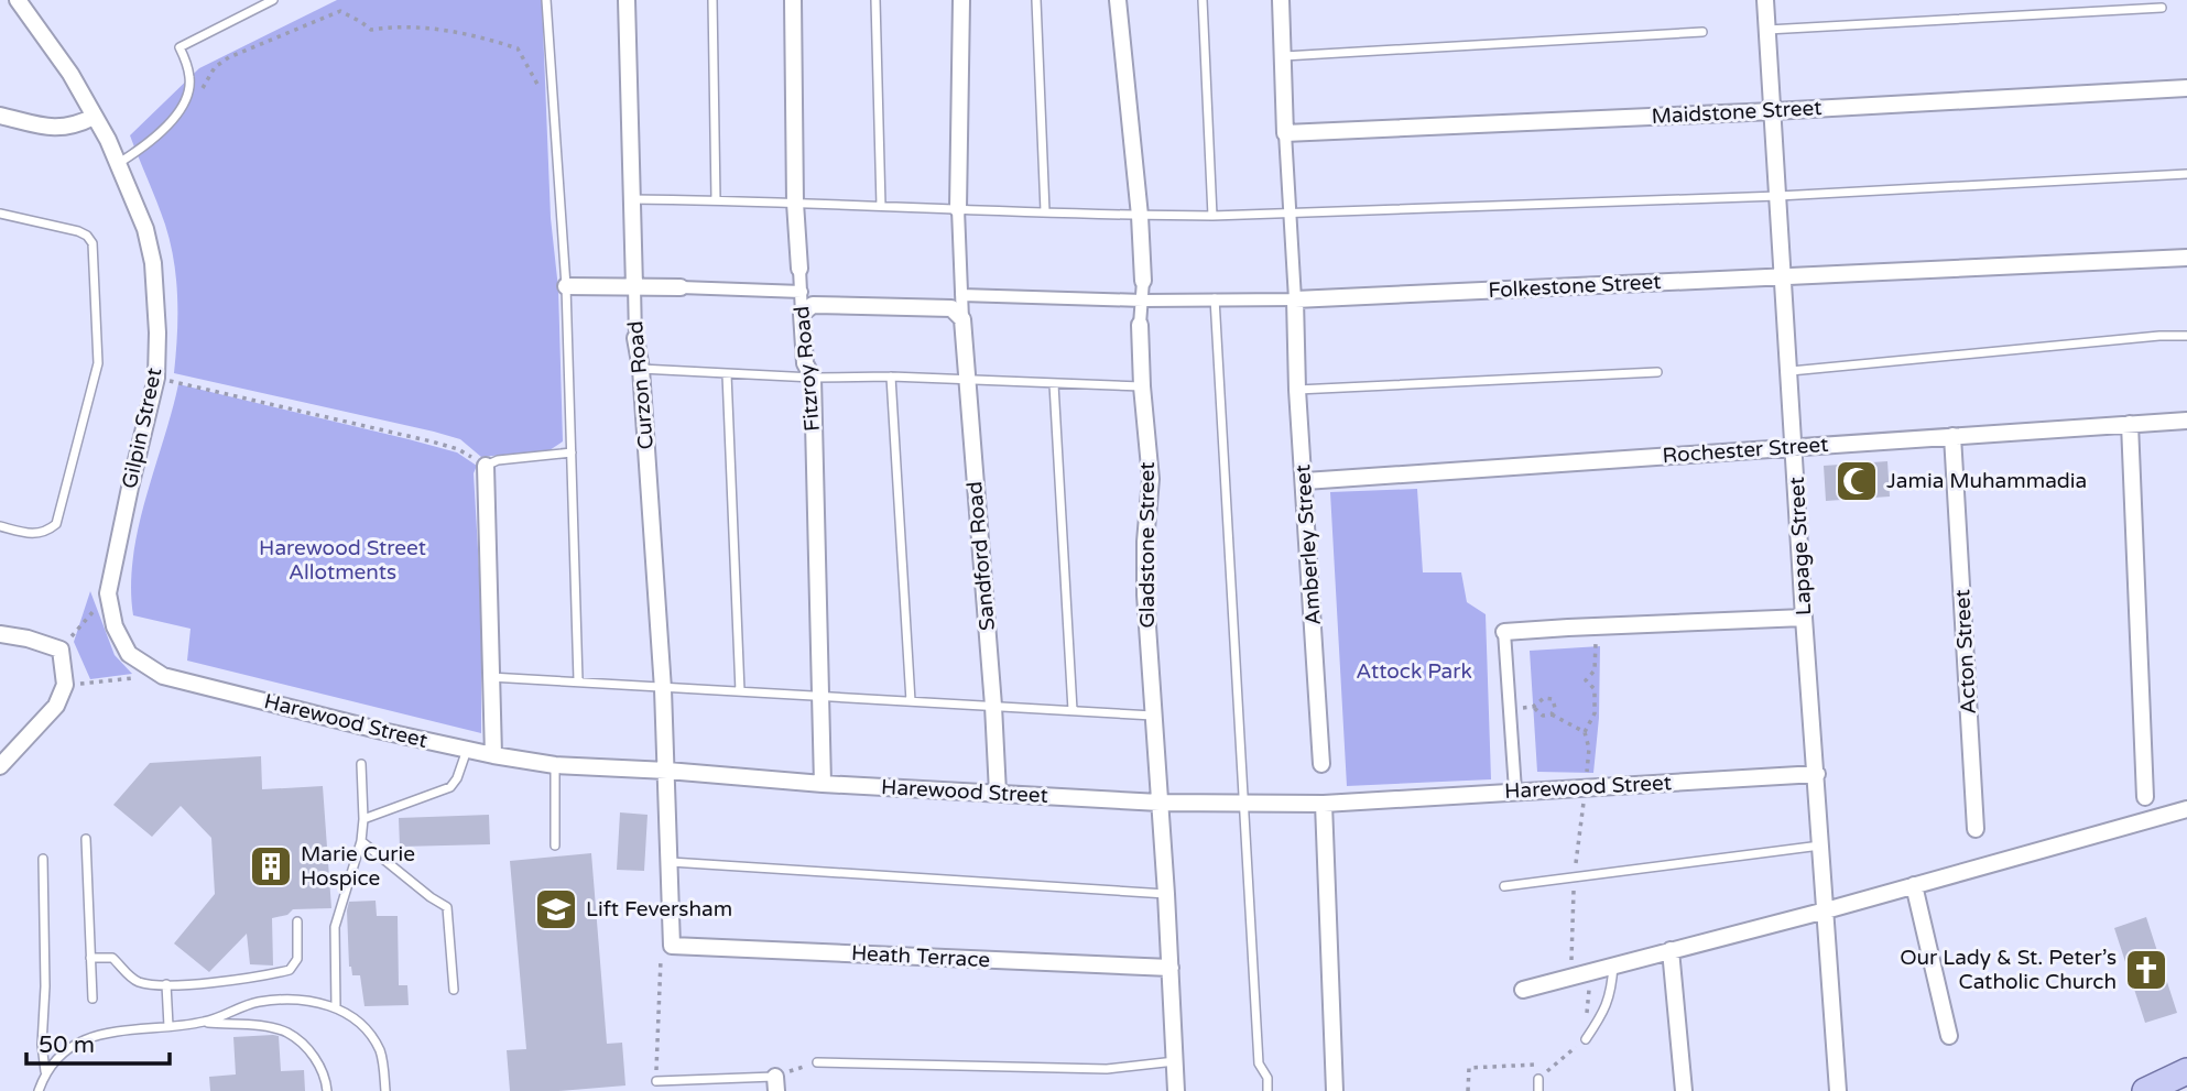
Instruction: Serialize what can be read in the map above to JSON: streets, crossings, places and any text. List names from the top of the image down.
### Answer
{
  "streets": {
    "street": [
      "Maidstone Street",
      "Folkestone Street",
      "Fitzroy Road",
      "Curzon Road",
      "Gilpin Street",
      "Rochester Street",
      "Gladstone Street",
      "Amberley Street",
      "Lapage Street",
      "Sandford Road",
      "Acton Street",
      "Harewood Street",
      "Heath Terrace"
    ]
  },
  "crossings": [
    ["Maidstone Street", "Amberley Street"],
    ["Maidstone Street", "Lapage Street"],
    ["Folkestone Street", "Gladstone Street"],
    ["Folkestone Street", "Amberley Street"],
    ["Folkestone Street", "Lapage Street"],
    ["Folkestone Street", "Sandford Road"],
    ["Fitzroy Road", "Harewood Street"],
    ["Curzon Road", "Harewood Street"],
    ["Curzon Road", "Heath Terrace"],
    ["Gilpin Street", "Harewood Street"],
    ["Rochester Street", "Amberley Street"],
    ["Rochester Street", "Lapage Street"],
    ["Rochester Street", "Acton Street"],
    ["Gladstone Street", "Harewood Street"],
    ["Gladstone Street", "Heath Terrace"],
    ["Lapage Street", "Harewood Street"],
    ["Sandford Road", "Harewood Street"]
  ],
  "parks": ["Harewood Street Allotments", "Attock Park"],
  "places": {
    "mosque": ["Jamia Muhammadia"],
    "building": ["Marie Curie Hospice"],
    "school or university": ["Lift Feversham"],
    "church": ["Our Lady & St. Peter’s Catholic Church"]
  },
  "scale_bar": "50 m"
}
